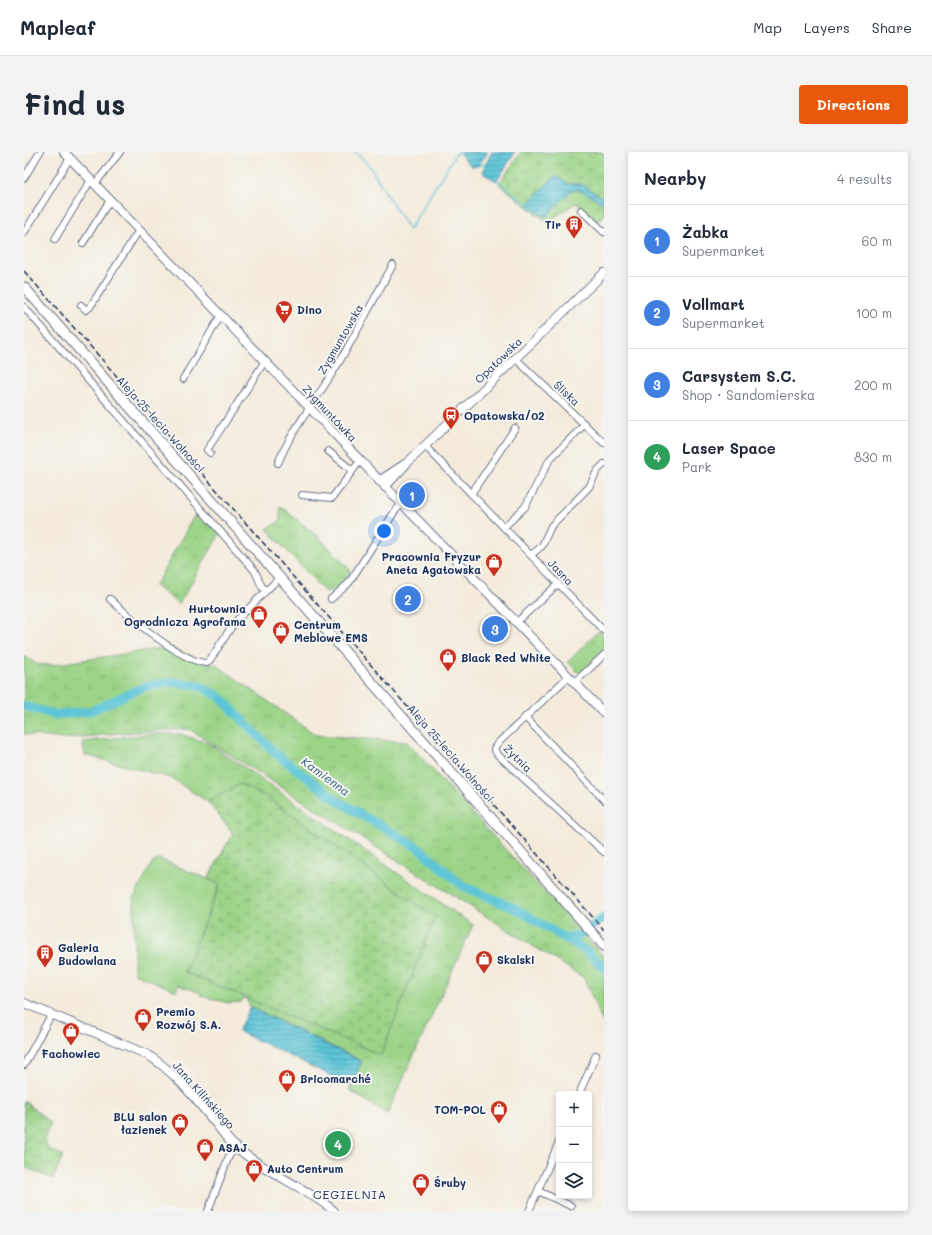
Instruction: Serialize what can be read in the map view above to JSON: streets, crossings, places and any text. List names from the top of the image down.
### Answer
{
  "streets": {
    "main road": ["Aleja 25-lecia Wolności"],
    "street": [
      "Zygmuntowska",
      "Opatowska",
      "Śliska",
      "Zygmuntówka",
      "Jasna",
      "Żytnia",
      "Jana Kilińskiego"
    ]
  },
  "crossings": [
    ["Zygmuntowska", "Zygmuntówka"],
    ["Opatowska", "Śliska"],
    ["Opatowska", "Zygmuntówka"],
    ["Opatowska", "Jasna"],
    ["Zygmuntówka", "Żytnia"]
  ],
  "districts": ["CEGIELNIA"],
  "water": ["Kamienna"],
  "places": {
    "building": ["Tir", "Galeria Budowlana"],
    "supermarket": ["Dino"],
    "bus stop": ["Opatowska/02"],
    "shop": [
      "Pracownia Fryzur Aneta Agatowska",
      "Hurtownia Ogrodnicza Agrofama",
      "Centrum Meblowe EMS",
      "Black Red White",
      "Skalski",
      "Premio Rozwój S.A.",
      "Fachowiec",
      "Bricomarché",
      "TOM-POL",
      "BLU salon łazienek",
      "ASAJ",
      "Auto Centrum",
      "Śruby"
    ]
  },
  "page": {
    "header": "Mapleaf",
    "nav": ["Map", "Layers", "Share"],
    "buttons": "Directions",
    "title": "Find us",
    "heading": ["Nearby", "4 results"],
    "list": [
      {
        "mark": "1",
        "name": "Żabka",
        "note": "Supermarket",
        "value": "60 m"
      },
      {
        "mark": "2",
        "name": "Vollmart",
        "note": "Supermarket",
        "value": "100 m"
      },
      {
        "mark": "3",
        "name": "Carsystem S.C.",
        "note": "Shop · Sandomierska",
        "value": "200 m"
      },
      {
        "mark": "4",
        "name": "Laser Space",
        "note": "Park",
        "value": "830 m"
      }
    ],
    "pins": [
      "1",
      "2",
      "3",
      "4"
    ],
    "map_buttons": ["+", "−"]
  }
}
